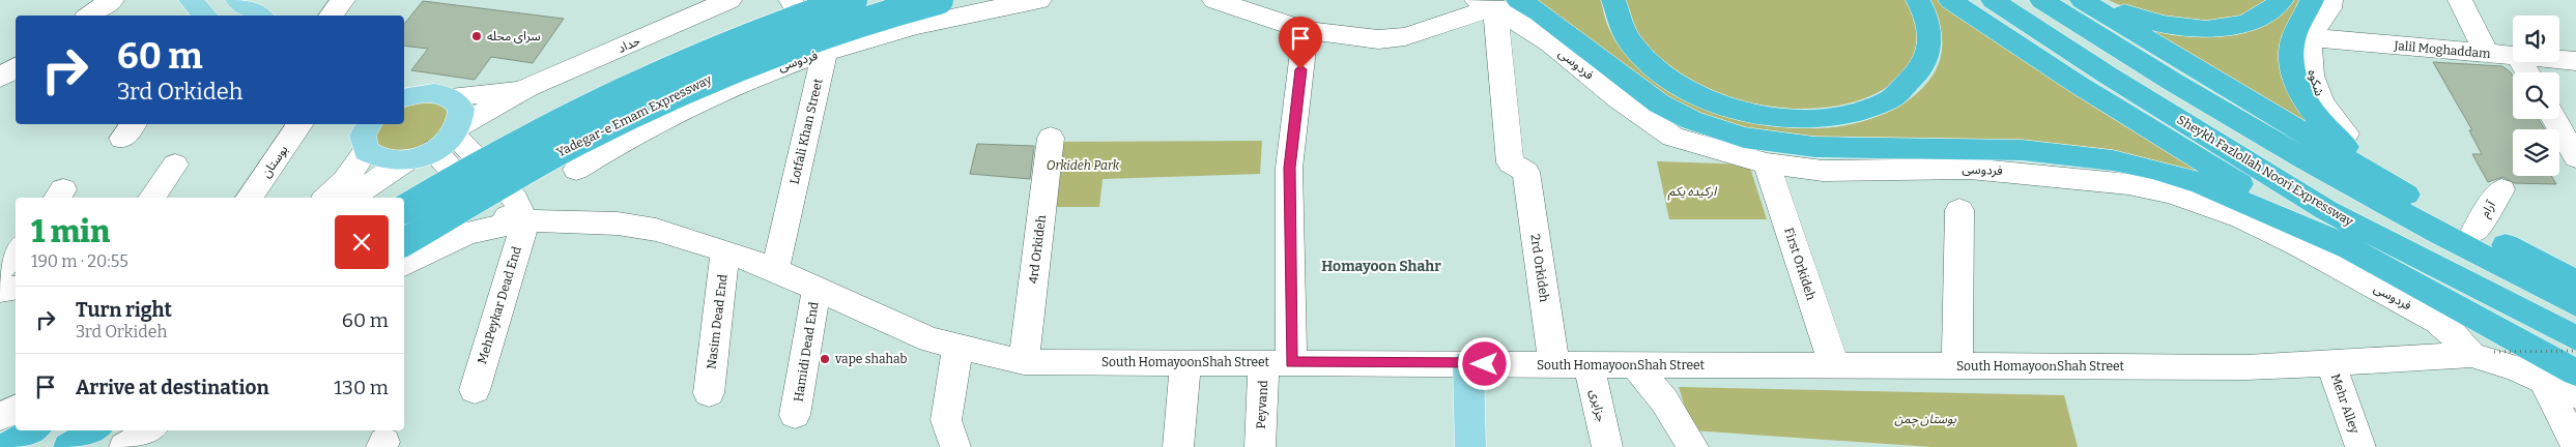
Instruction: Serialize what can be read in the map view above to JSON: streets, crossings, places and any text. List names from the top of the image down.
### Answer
{
  "streets": {
    "highway": ["Yadegar-e Emam Expressway", "Sheykh Fazlollah Noori Expressway"],
    "street": [
      "حداد",
      "Jalil Moghaddam",
      "فردوسی",
      "شکوه",
      "Lotfali Khan Street",
      "بوستان",
      "آرام",
      "4rd Orkideh",
      "First Orkideh",
      "2rd Orkideh",
      "MehPeykar Dead End",
      "Nasim Dead End",
      "Hamidi Dead End",
      "South HomayoonShah Street",
      "Mehr Alley",
      "Peyvand",
      "جزایری"
    ]
  },
  "crossings": [
    ["Jalil Moghaddam", "شکوه"],
    ["فردوسی", "Lotfali Khan Street"],
    ["فردوسی", "First Orkideh"],
    ["فردوسی", "2rd Orkideh"],
    ["فردوسی", "South HomayoonShah Street"],
    ["Lotfali Khan Street", "South HomayoonShah Street"],
    ["4rd Orkideh", "South HomayoonShah Street"],
    ["First Orkideh", "South HomayoonShah Street"],
    ["2rd Orkideh", "South HomayoonShah Street"],
    ["MehPeykar Dead End", "South HomayoonShah Street"],
    ["Nasim Dead End", "South HomayoonShah Street"],
    ["Hamidi Dead End", "South HomayoonShah Street"],
    ["South HomayoonShah Street", "Mehr Alley"],
    ["South HomayoonShah Street", "Peyvand"],
    ["South HomayoonShah Street", "جزایری"]
  ],
  "districts": ["Homayoon Shahr"],
  "parks": ["Orkideh Park", "ارکیده یکم", "بوستان چمن"],
  "places": ["سرای محله", "vape shahab"],
  "page": {
    "turn": ["60 m", "3rd Orkideh"],
    "heading": ["1 min", "190 m · 20:55"],
    "list": [
      {
        "name": "Turn right",
        "note": "3rd Orkideh",
        "value": "60 m"
      },
      {
        "name": "Arrive at destination",
        "value": "130 m"
      }
    ]
  }
}
